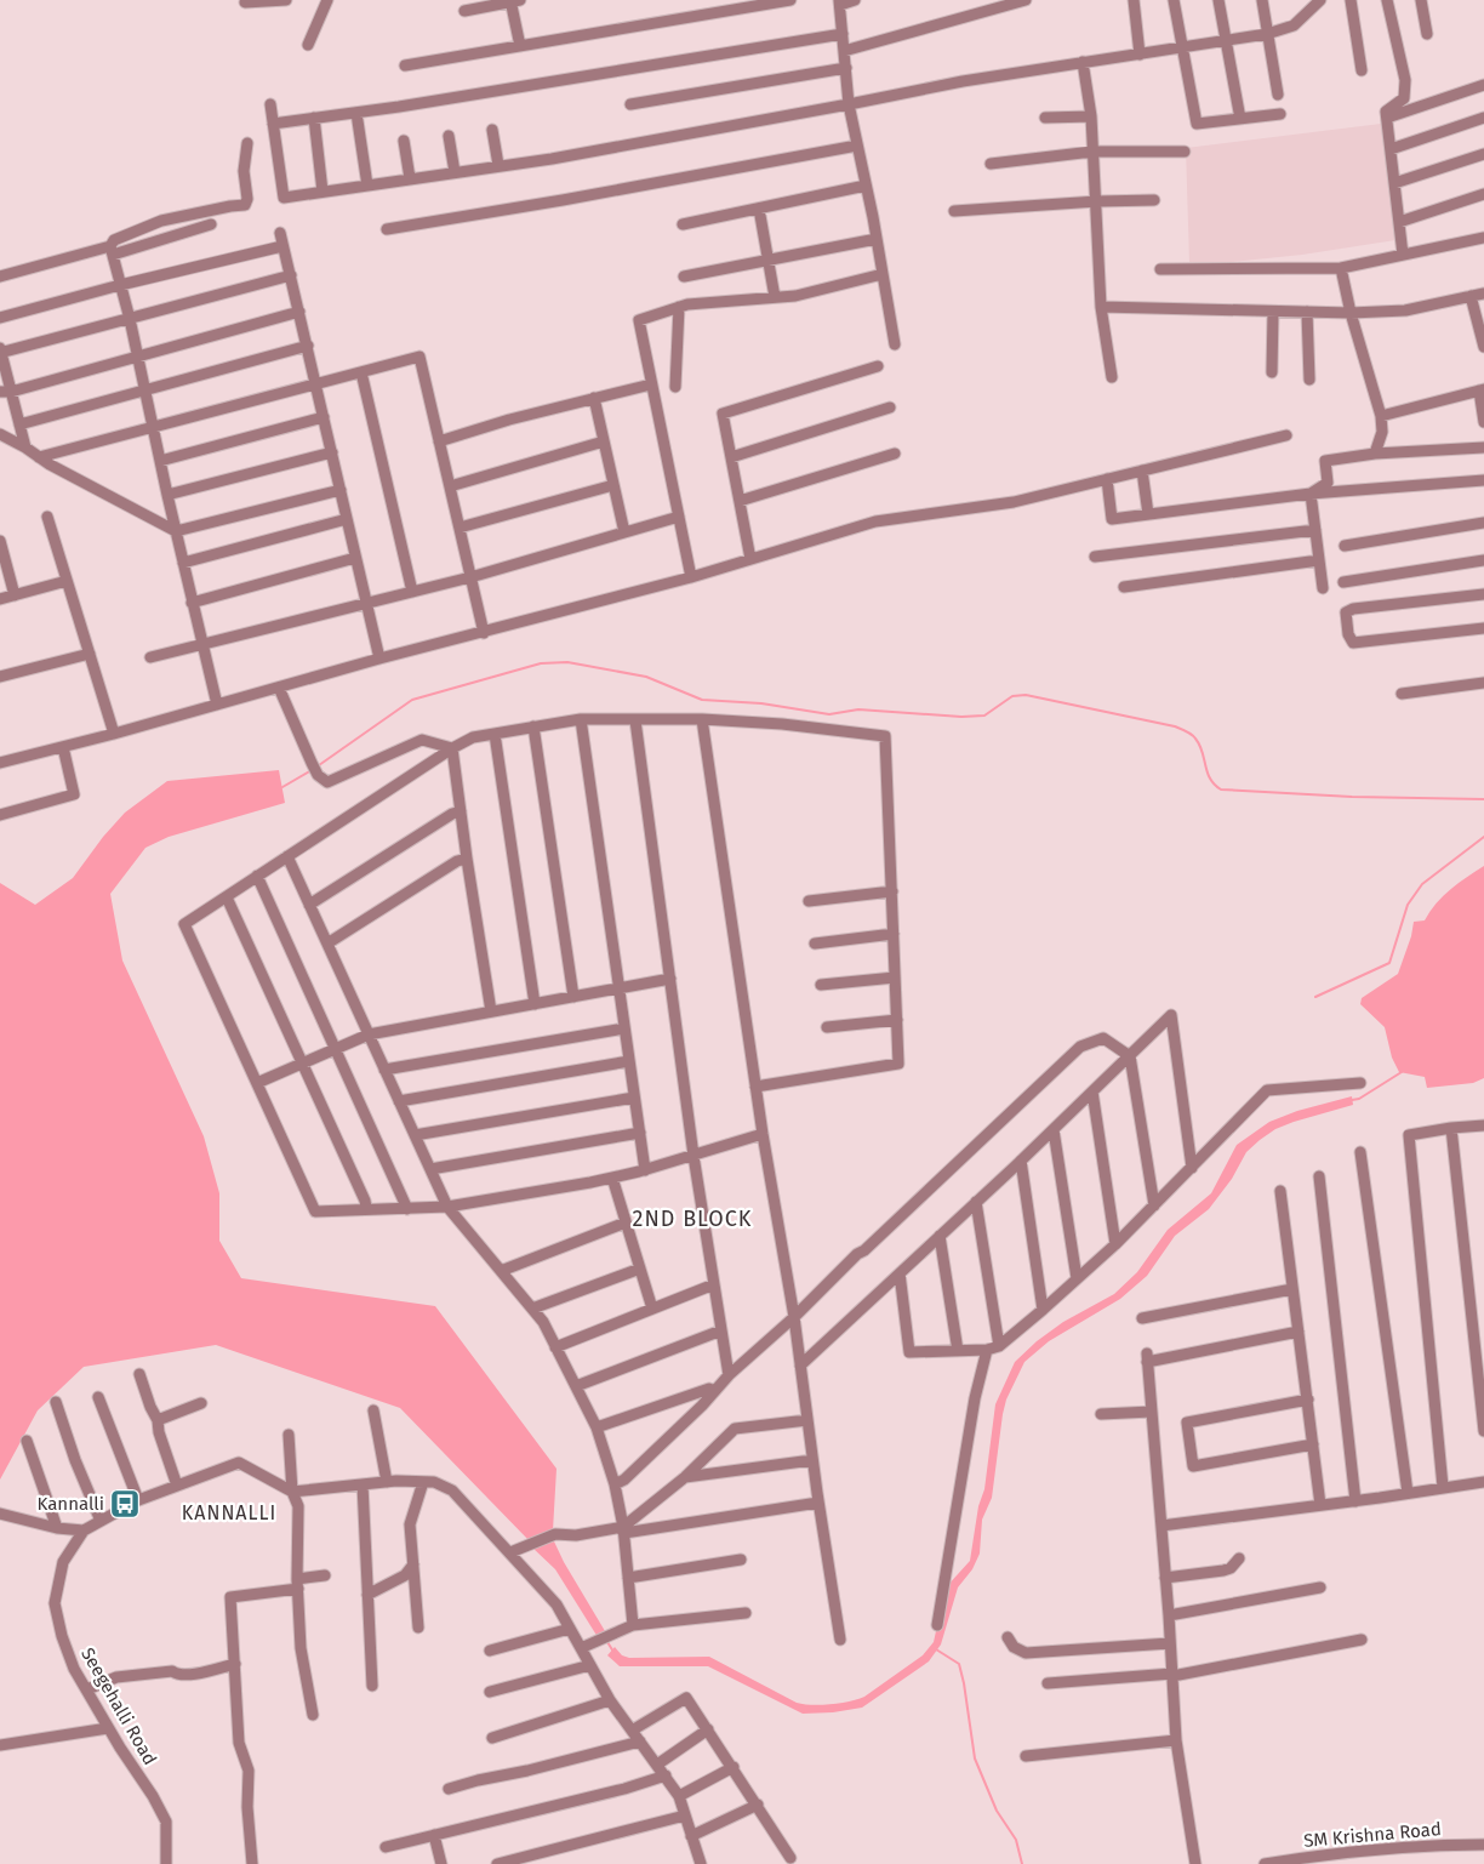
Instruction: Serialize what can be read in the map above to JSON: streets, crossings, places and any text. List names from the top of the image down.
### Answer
{
  "streets": {
    "street": ["Seegehalli Road", "SM Krishna Road"]
  },
  "districts": ["2ND BLOCK", "KANNALLI"],
  "places": {
    "bus stop": ["Kannalli"]
  }
}
